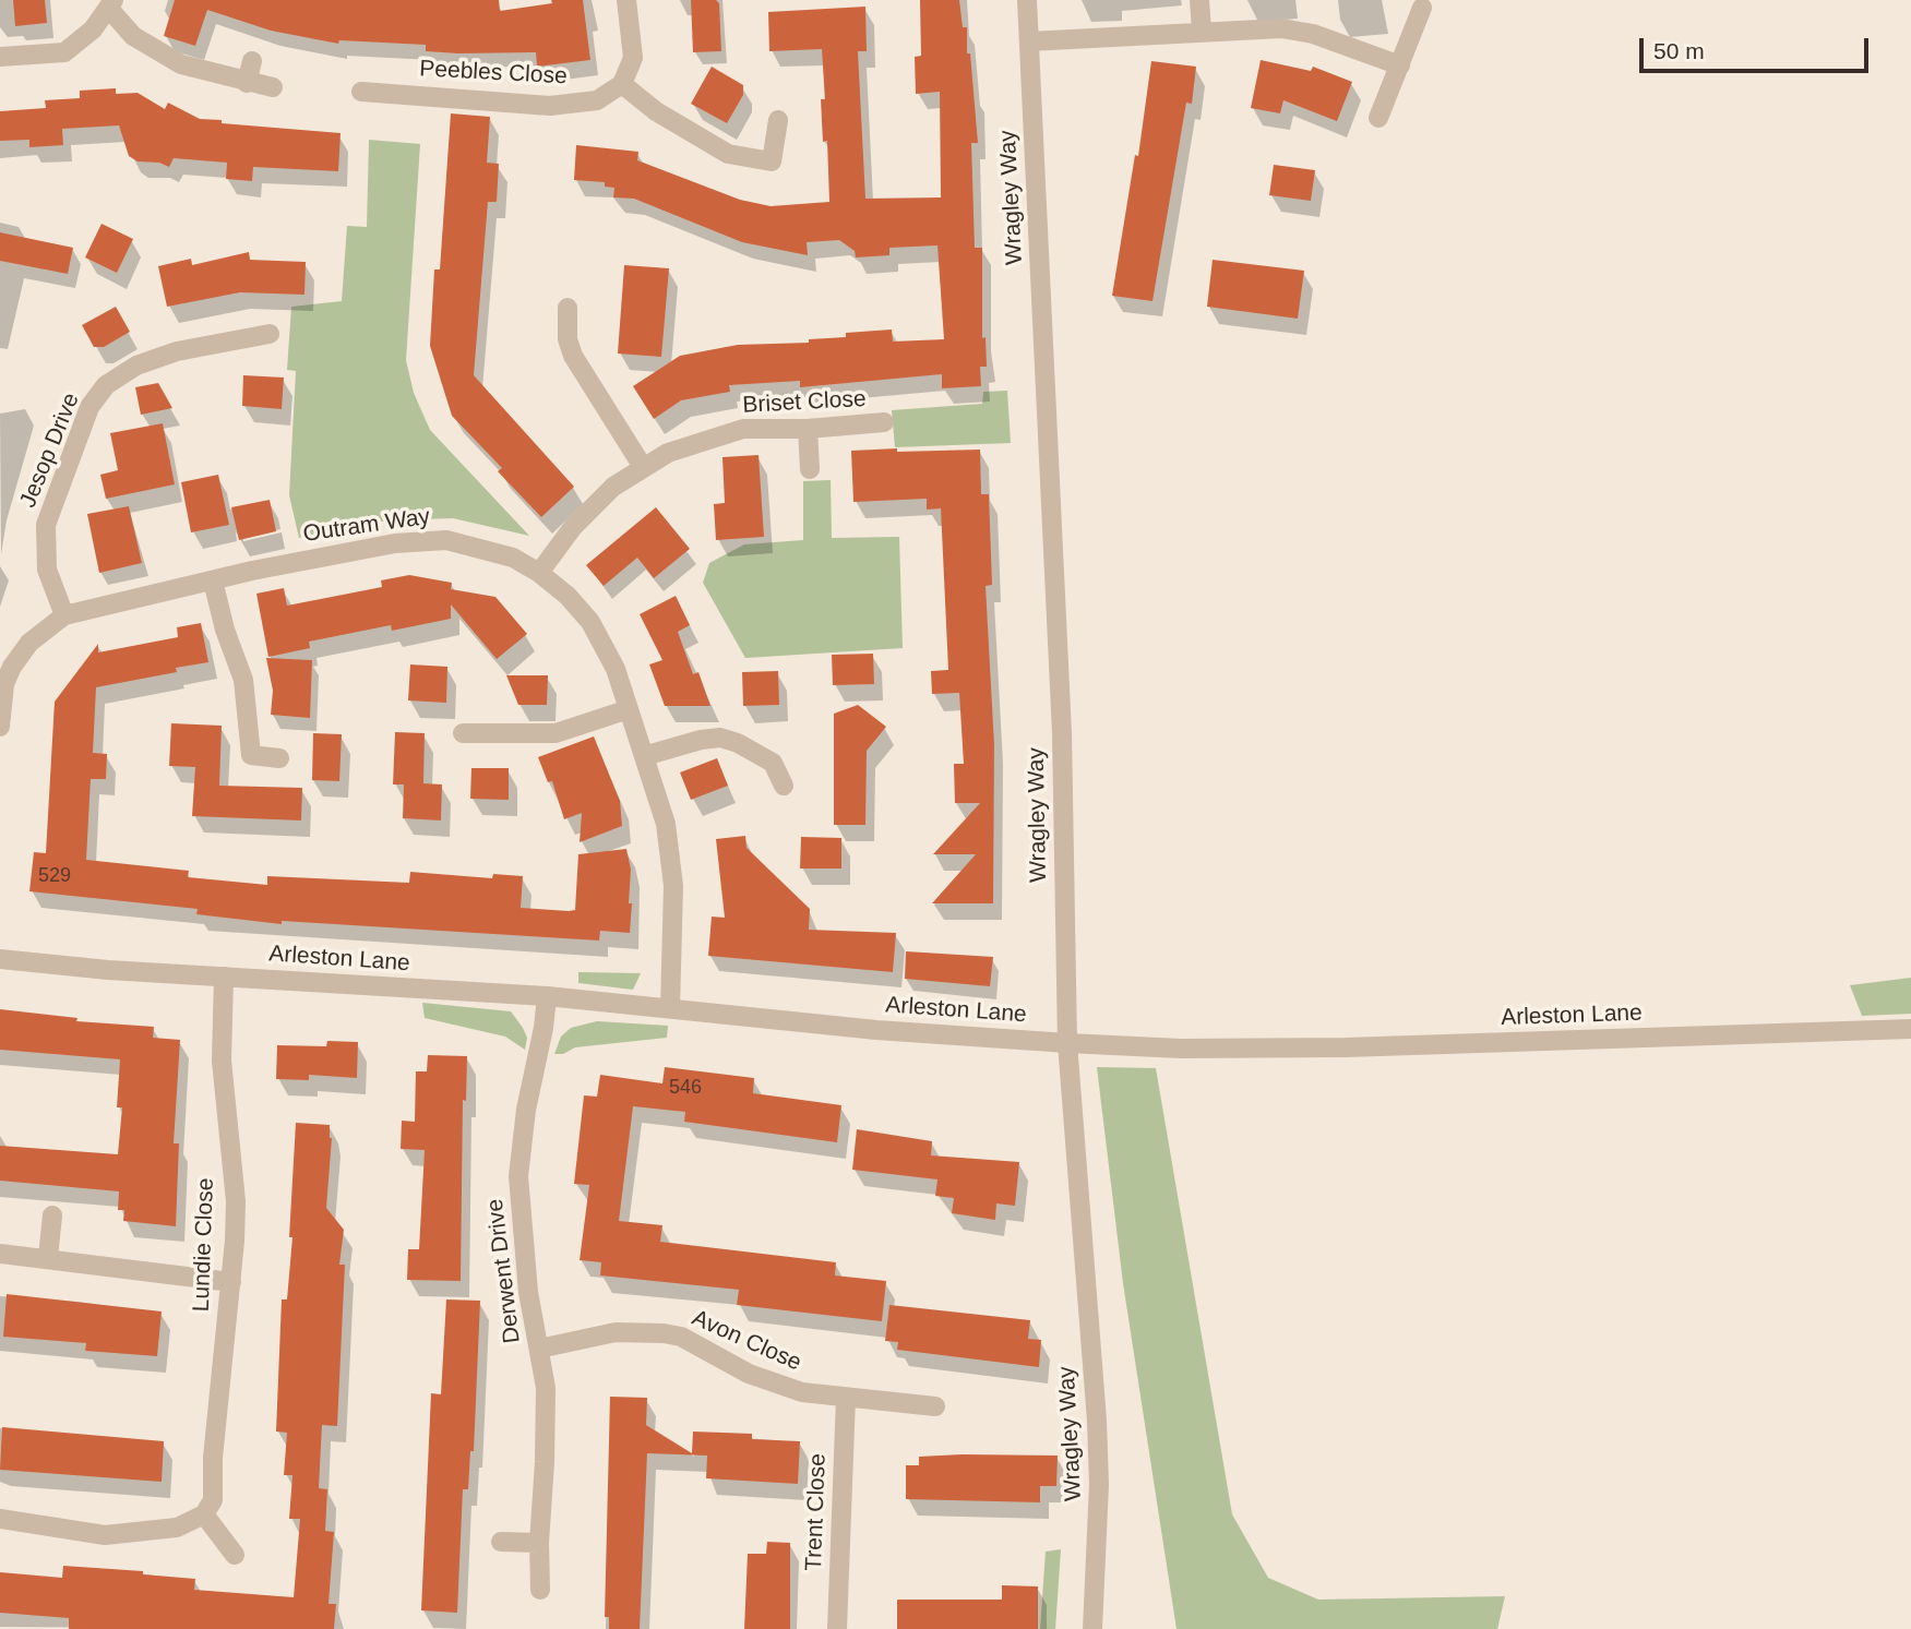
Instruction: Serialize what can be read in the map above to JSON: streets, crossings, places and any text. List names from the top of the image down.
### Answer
{
  "streets": {
    "street": [
      "Peebles Close",
      "Wragley Way",
      "Briset Close",
      "Jesop Drive",
      "Outram Way",
      "Arleston Lane",
      "Lundie Close",
      "Derwent Drive",
      "Avon Close",
      "Trent Close"
    ]
  },
  "crossings": [
    ["Wragley Way", "Arleston Lane"],
    ["Briset Close", "Outram Way"],
    ["Jesop Drive", "Outram Way"],
    ["Outram Way", "Arleston Lane"],
    ["Arleston Lane", "Lundie Close"],
    ["Arleston Lane", "Derwent Drive"],
    ["Derwent Drive", "Avon Close"],
    ["Avon Close", "Trent Close"]
  ],
  "house_numbers": ["529", "546"],
  "scale_bar": "50 m"
}
